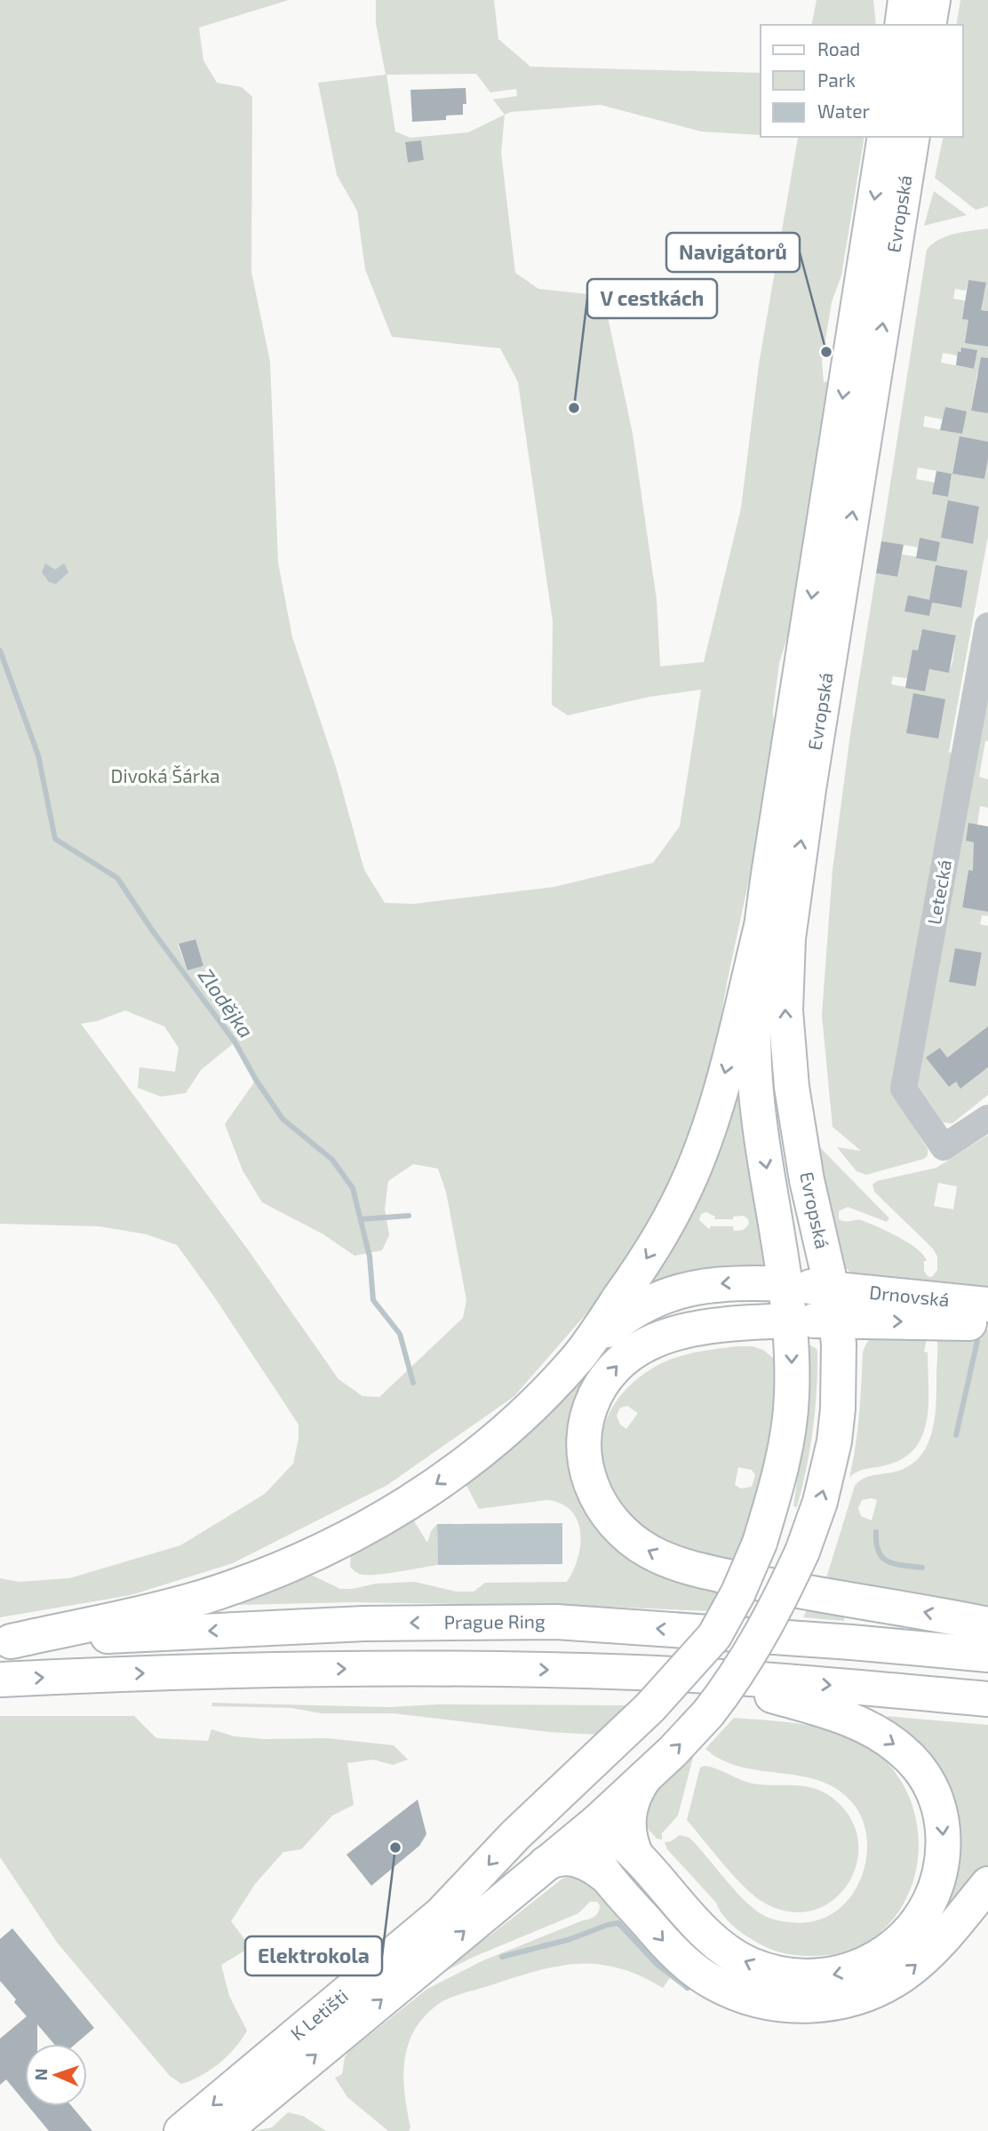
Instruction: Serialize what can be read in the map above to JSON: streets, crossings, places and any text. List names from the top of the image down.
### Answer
{
  "streets": {
    "main road": [
      "Evropská",
      "Drnovská",
      "Prague Ring",
      "K Letišti"
    ],
    "street": ["Letecká"]
  },
  "crossings": [
    ["Evropská", "Drnovská"],
    ["Evropská", "K Letišti"]
  ],
  "water": ["Zlodějka"],
  "parks": ["Divoká Šárka"],
  "places": ["Navigátorů", "V cestkách", "Elektrokola"],
  "legend": ["Road", "Park", "Water"],
  "north": "left"
}
